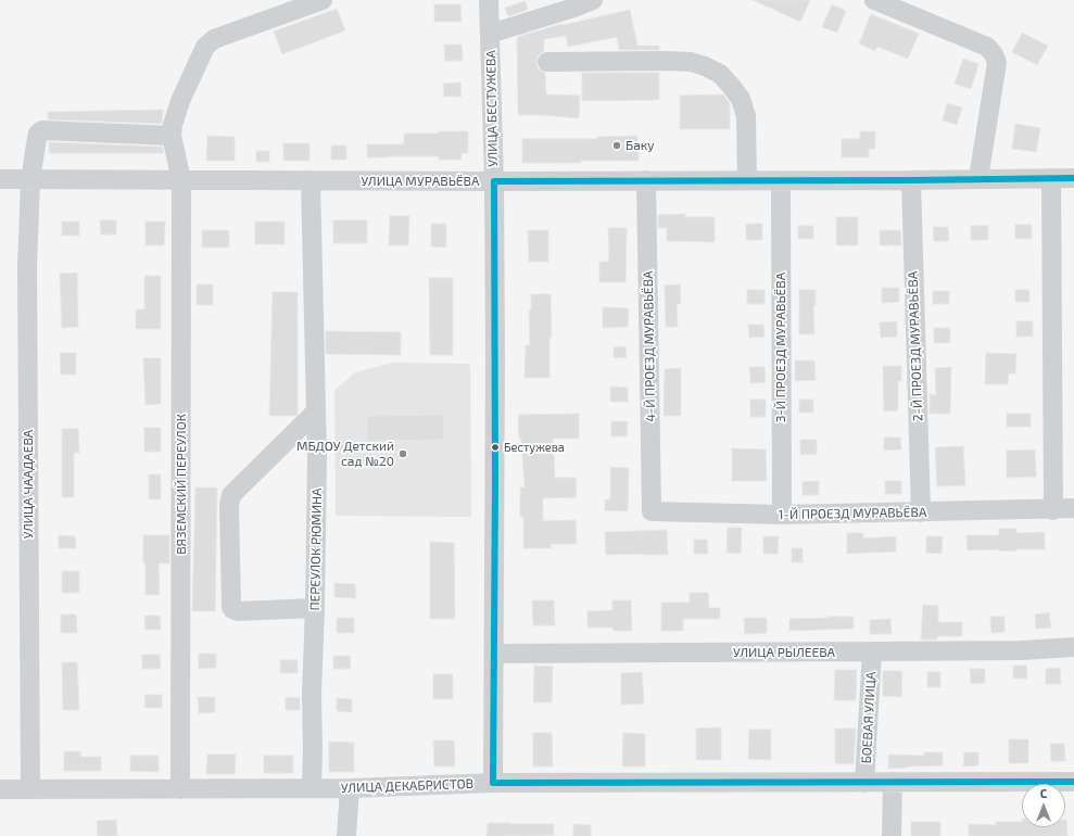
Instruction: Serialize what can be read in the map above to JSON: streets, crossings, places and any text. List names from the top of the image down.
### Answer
{
  "streets": {
    "street": [
      "УЛИЦА БЕСТУЖЕВА",
      "УЛИЦА МУРАВЬЁВА",
      "4-Й ПРОЕЗД МУРАВЬЁВА",
      "2-Й ПРОЕЗД МУРАВЬЁВА",
      "3-Й ПРОЕЗД МУРАВЬЁВА",
      "УЛИЦА ЧААДАЕВА",
      "ВЯЗЕМСКИЙ ПЕРЕУЛОК",
      "1-Й ПРОЕЗД МУРАВЬЁВА",
      "ПЕРЕУЛОК РЮМИНА",
      "УЛИЦА РЫЛЕЕВА",
      "БОЕВАЯ УЛИЦА",
      "УЛИЦА ДЕКАБРИСТОВ"
    ]
  },
  "crossings": [
    ["УЛИЦА БЕСТУЖЕВА", "УЛИЦА МУРАВЬЁВА"],
    ["УЛИЦА БЕСТУЖЕВА", "УЛИЦА РЫЛЕЕВА"],
    ["УЛИЦА БЕСТУЖЕВА", "УЛИЦА ДЕКАБРИСТОВ"],
    ["УЛИЦА МУРАВЬЁВА", "4-Й ПРОЕЗД МУРАВЬЁВА"],
    ["УЛИЦА МУРАВЬЁВА", "2-Й ПРОЕЗД МУРАВЬЁВА"],
    ["УЛИЦА МУРАВЬЁВА", "3-Й ПРОЕЗД МУРАВЬЁВА"],
    ["УЛИЦА МУРАВЬЁВА", "УЛИЦА ЧААДАЕВА"],
    ["УЛИЦА МУРАВЬЁВА", "ВЯЗЕМСКИЙ ПЕРЕУЛОК"],
    ["УЛИЦА МУРАВЬЁВА", "ПЕРЕУЛОК РЮМИНА"],
    ["4-Й ПРОЕЗД МУРАВЬЁВА", "1-Й ПРОЕЗД МУРАВЬЁВА"],
    ["2-Й ПРОЕЗД МУРАВЬЁВА", "1-Й ПРОЕЗД МУРАВЬЁВА"],
    ["3-Й ПРОЕЗД МУРАВЬЁВА", "1-Й ПРОЕЗД МУРАВЬЁВА"],
    ["УЛИЦА ЧААДАЕВА", "ВЯЗЕМСКИЙ ПЕРЕУЛОК"],
    ["УЛИЦА ЧААДАЕВА", "УЛИЦА ДЕКАБРИСТОВ"],
    ["ВЯЗЕМСКИЙ ПЕРЕУЛОК", "УЛИЦА ДЕКАБРИСТОВ"],
    ["ПЕРЕУЛОК РЮМИНА", "УЛИЦА ДЕКАБРИСТОВ"],
    ["УЛИЦА РЫЛЕЕВА", "БОЕВАЯ УЛИЦА"],
    ["БОЕВАЯ УЛИЦА", "УЛИЦА ДЕКАБРИСТОВ"]
  ],
  "places": ["Баку", "Бестужева", "МБДОУ Детский сад №20"],
  "north": "top"
}
